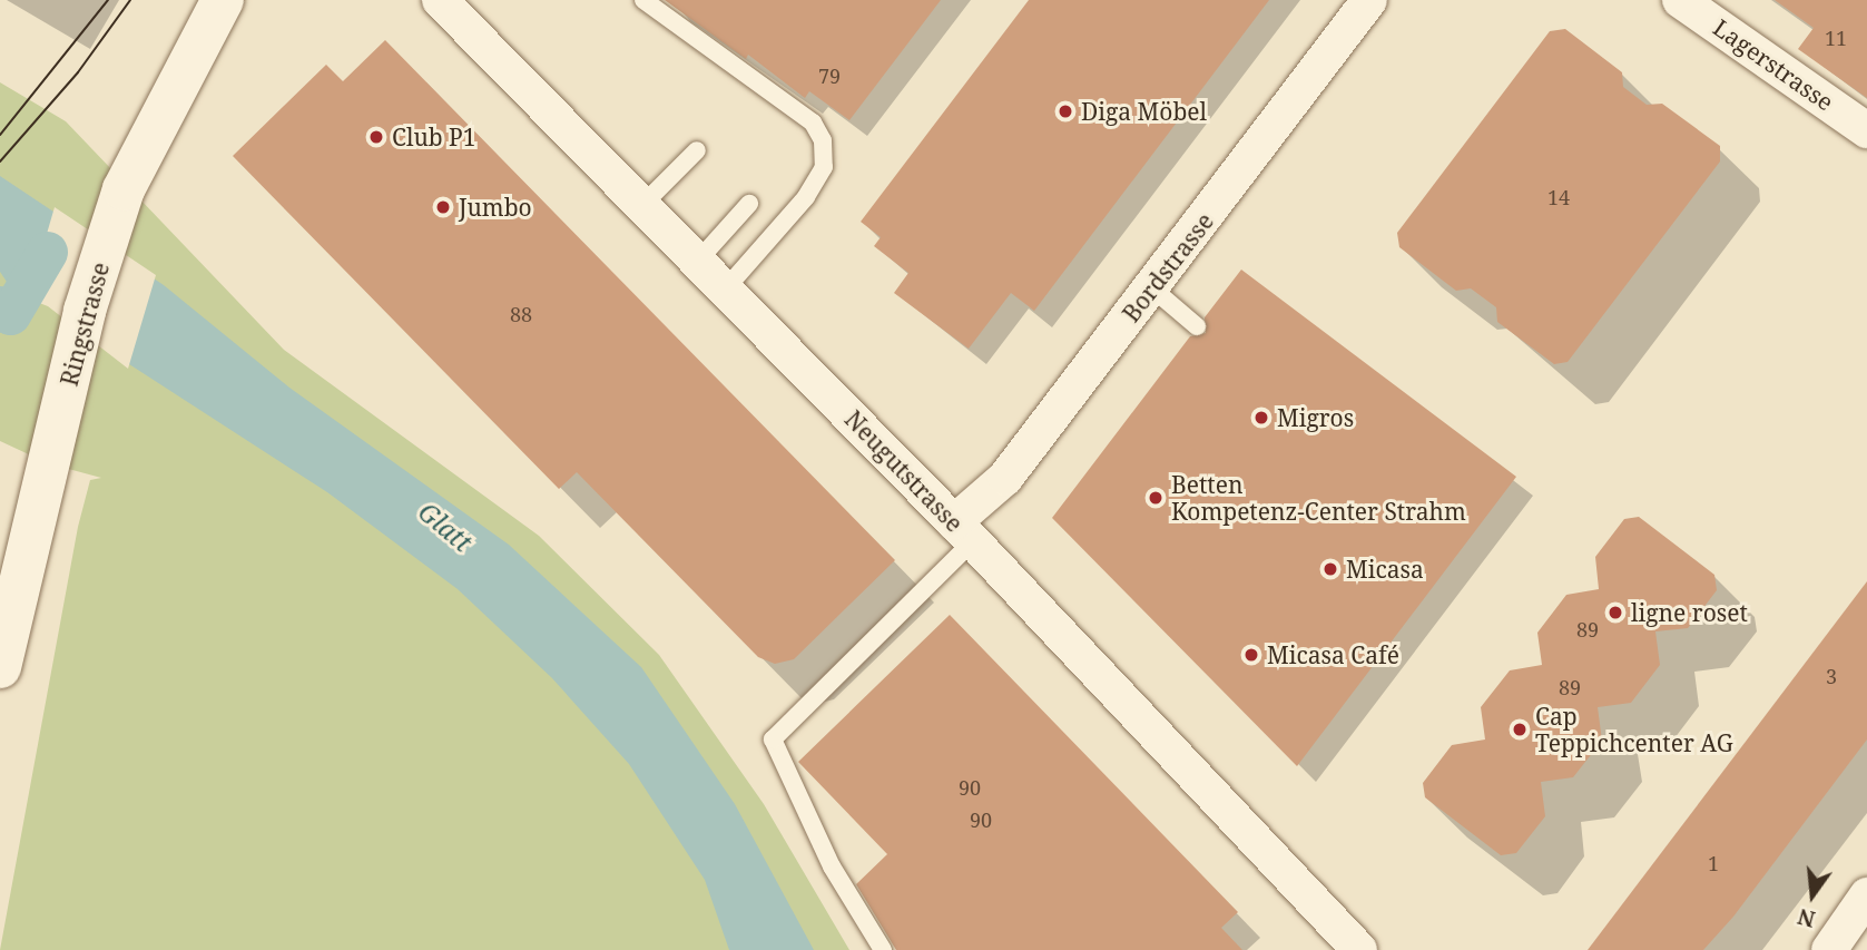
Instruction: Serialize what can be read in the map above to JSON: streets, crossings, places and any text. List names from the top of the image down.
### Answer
{
  "streets": {
    "main road": ["Ringstrasse"],
    "street": ["Lagerstrasse", "Bordstrasse", "Neugutstrasse"]
  },
  "crossings": [
    ["Bordstrasse", "Neugutstrasse"]
  ],
  "water": ["Glatt"],
  "places": [
    "Diga Möbel",
    "Club P1",
    "Jumbo",
    "Migros",
    "Betten Kompetenz-Center Strahm",
    "Micasa",
    "ligne roset",
    "Micasa Café",
    "Cap Teppichcenter AG"
  ],
  "house_numbers": [
    "11",
    "79",
    "14",
    "88",
    "89",
    "3",
    "89",
    "90",
    "90",
    "1"
  ],
  "north": "bottom"
}
